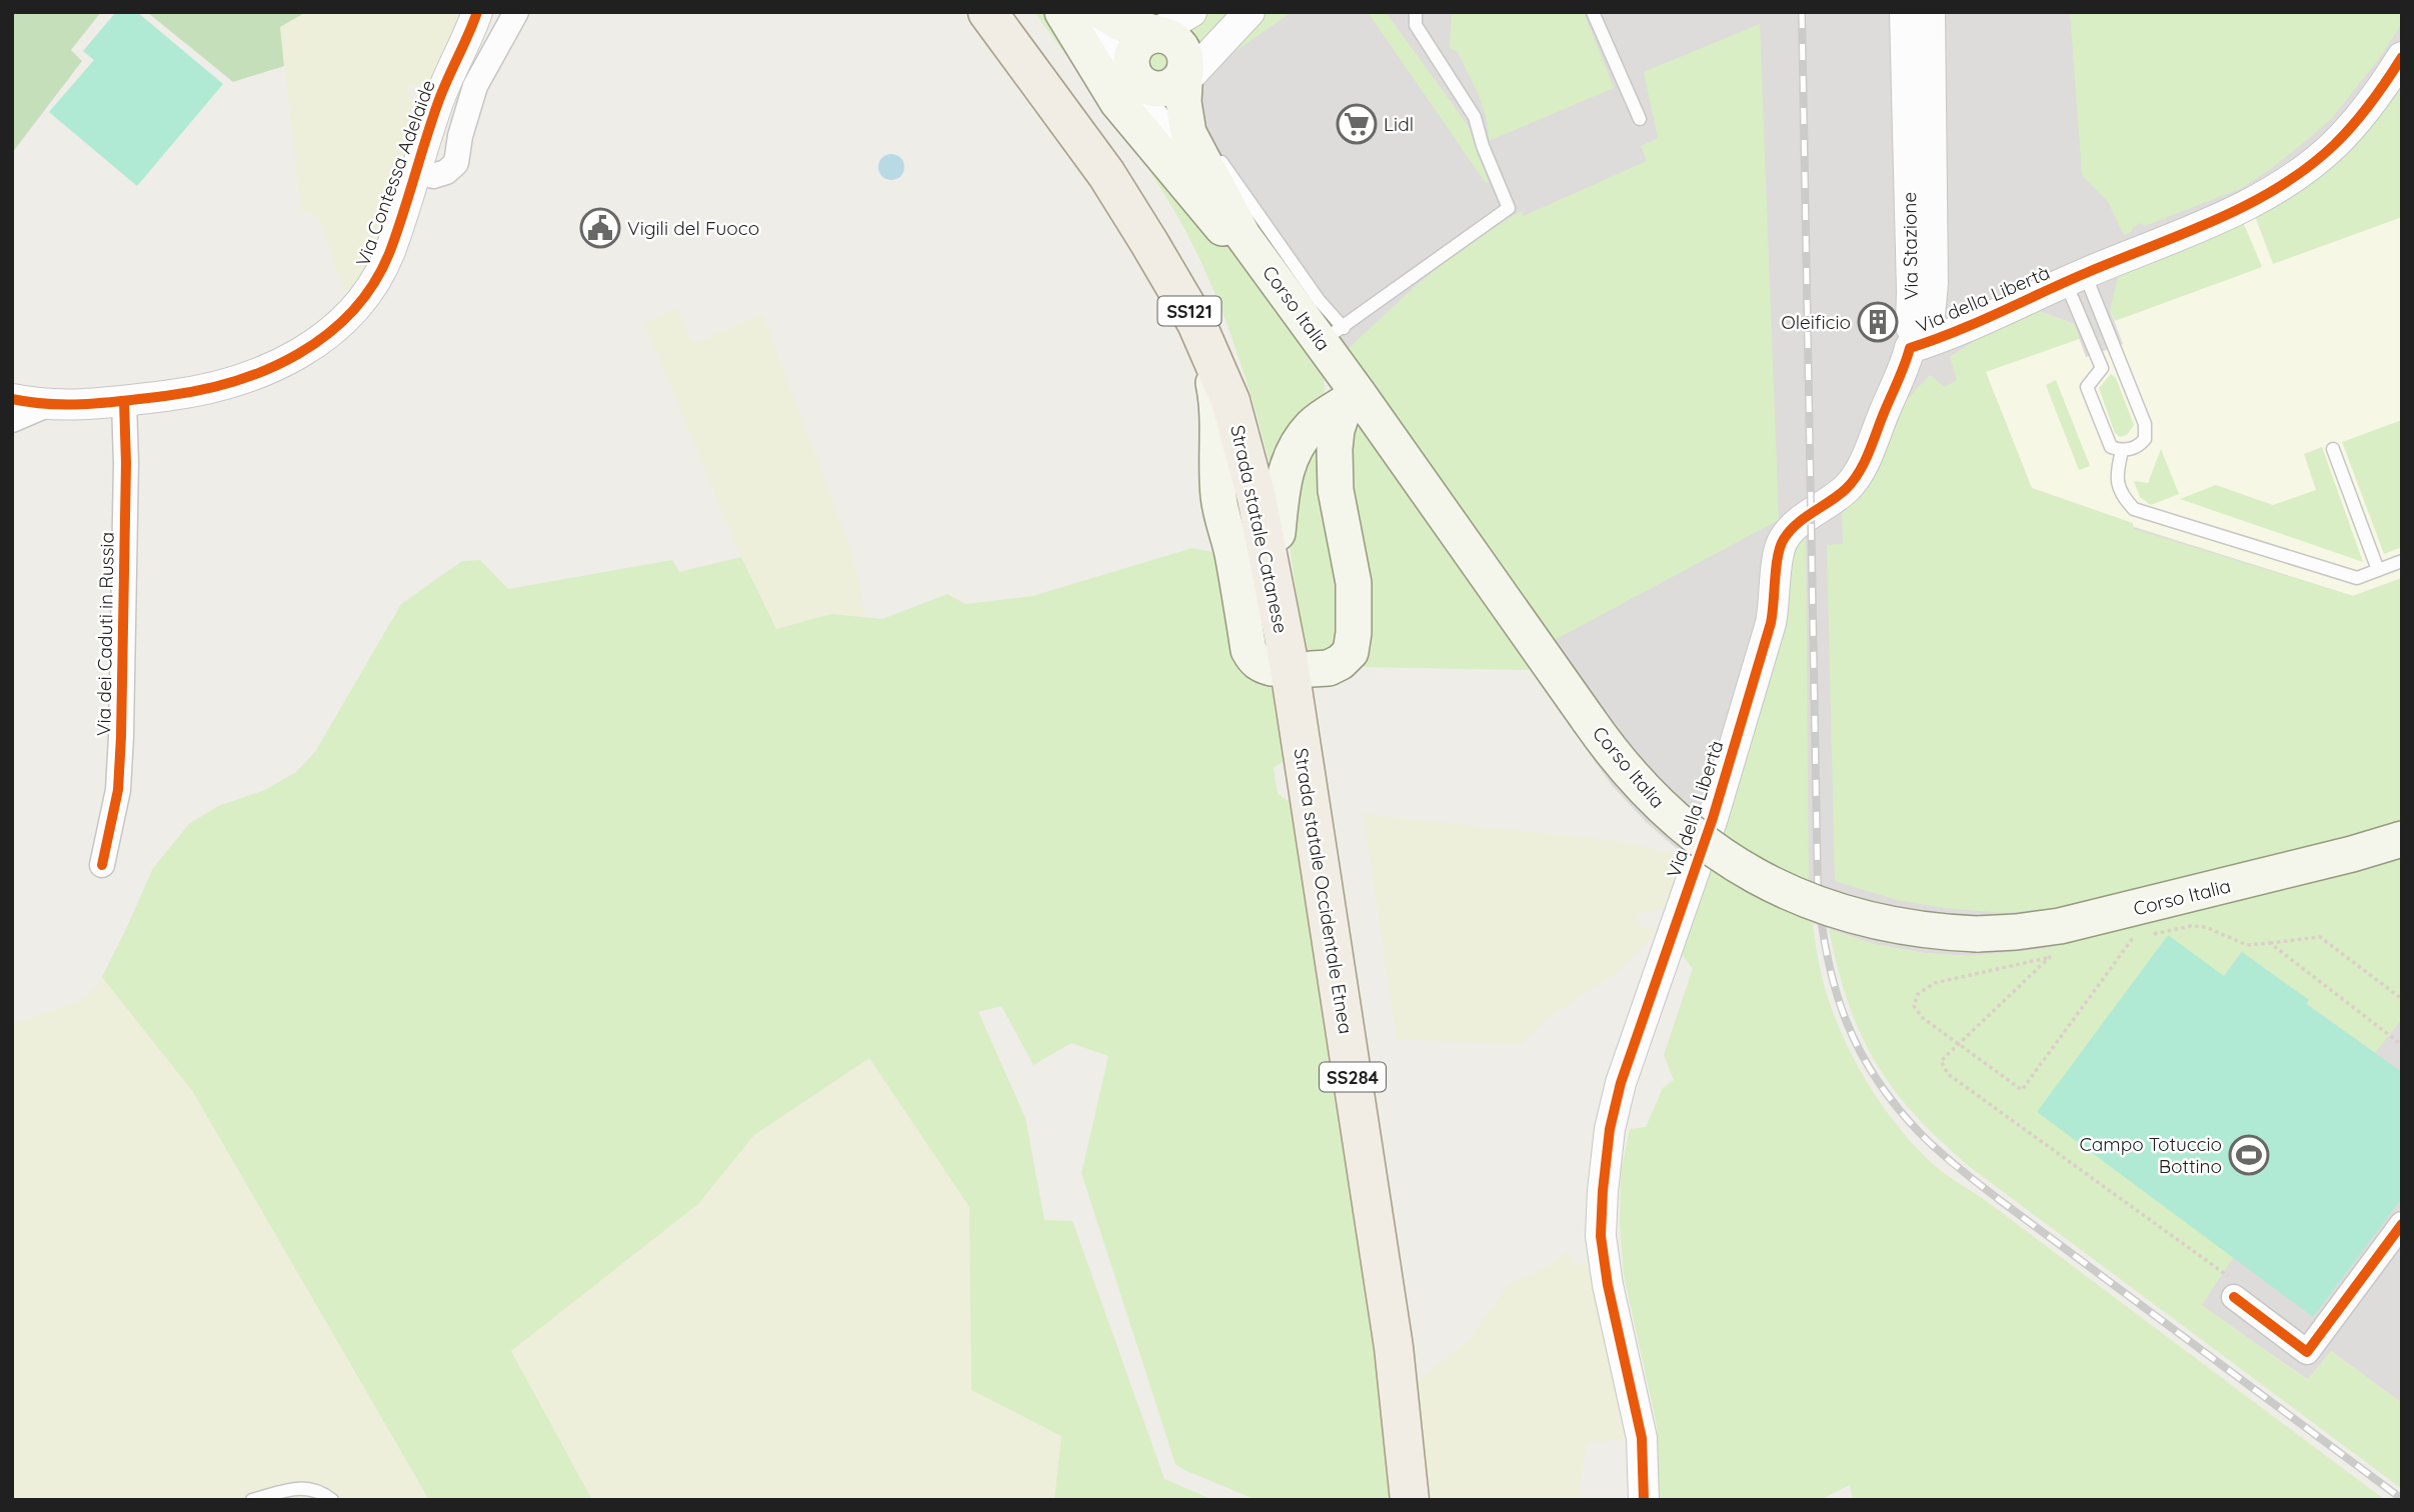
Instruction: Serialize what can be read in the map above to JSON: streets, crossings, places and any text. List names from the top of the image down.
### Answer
{
  "streets": {
    "main road": [
      "Corso Italia",
      "SS121",
      "Strada statale Catanese",
      "Strada statale Occidentale Etnea",
      "SS284"
    ],
    "street": [
      "Via Contessa Adelaide",
      "Via Stazione",
      "Via della Libertà",
      "Via dei Caduti in Russia"
    ]
  },
  "crossings": [
    ["Via Contessa Adelaide", "Via dei Caduti in Russia"],
    ["Via Stazione", "Via della Libertà"],
    ["Strada statale Catanese", "Strada statale Occidentale Etnea"]
  ],
  "places": {
    "supermarket": ["Lidl"],
    "public building": ["Vigili del Fuoco"],
    "building": ["Oleificio"],
    "sports": ["Campo Totuccio Bottino"]
  }
}
